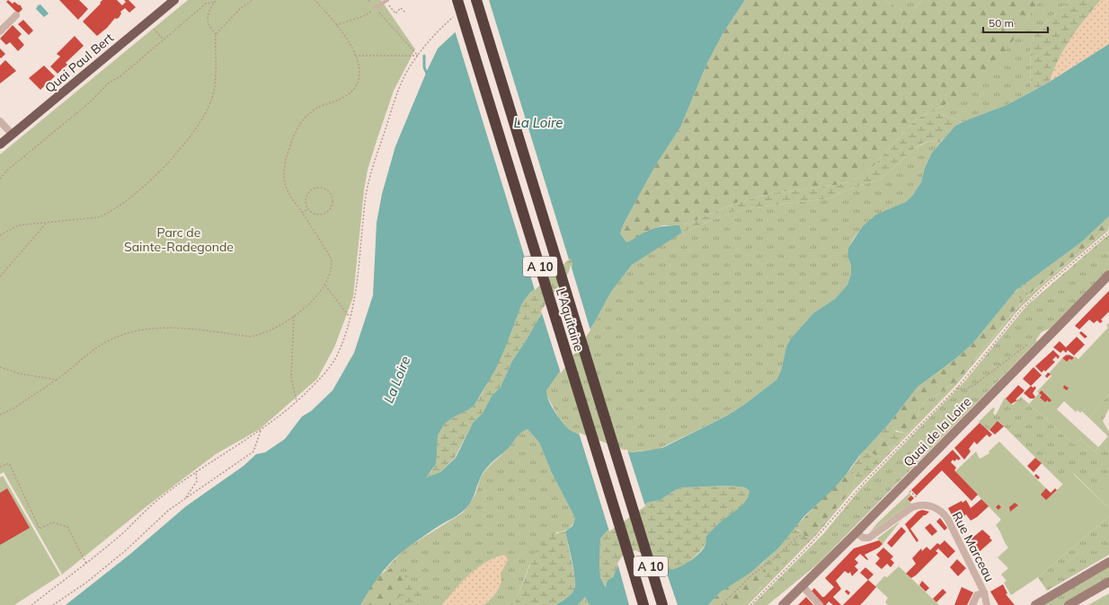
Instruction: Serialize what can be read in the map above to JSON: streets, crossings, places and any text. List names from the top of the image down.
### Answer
{
  "streets": {
    "highway": ["A 10", "L'Aquitaine"],
    "main road": ["Quai Paul Bert", "Quai de la Loire"],
    "street": ["Rue Marceau"]
  },
  "water": ["La Loire"],
  "parks": ["Parc de Sainte-Radegonde"],
  "scale_bar": "50 m"
}
